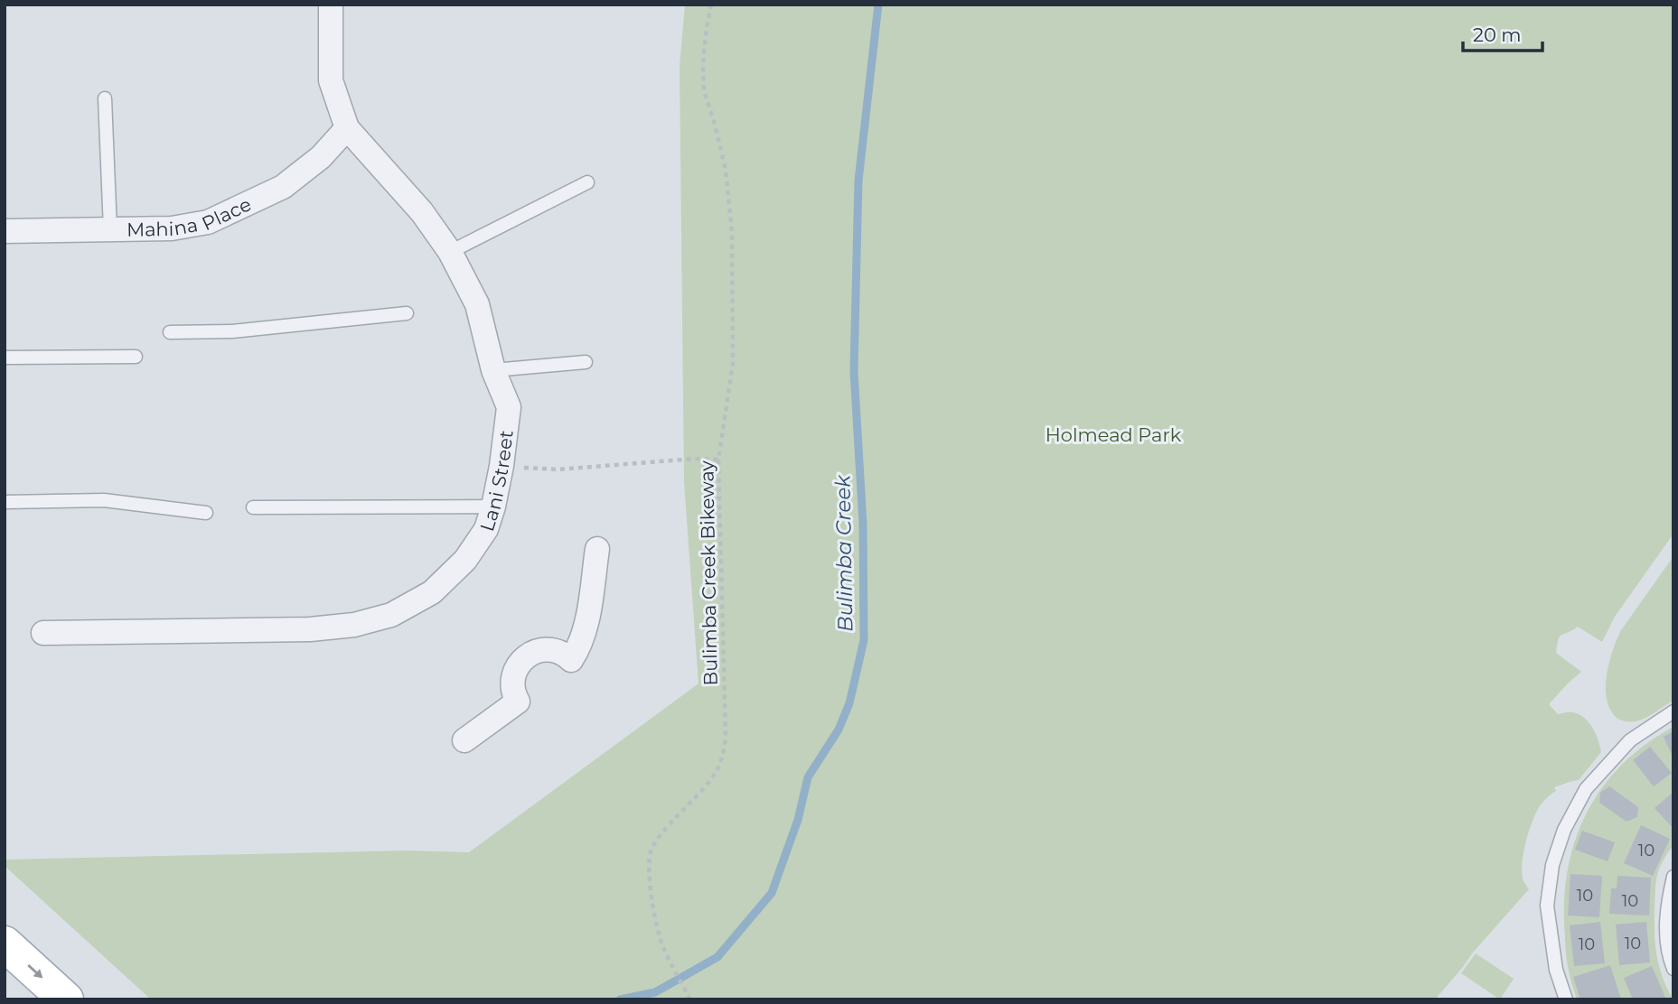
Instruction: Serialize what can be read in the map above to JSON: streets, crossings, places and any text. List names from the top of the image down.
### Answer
{
  "streets": {
    "street": ["Mahina Place", "Lani Street"],
    "path": ["Bulimba Creek Bikeway"]
  },
  "crossings": [
    ["Mahina Place", "Lani Street"]
  ],
  "water": ["Bulimba Creek"],
  "parks": ["Holmead Park"],
  "house_numbers": [
    "10",
    "10",
    "10",
    "10",
    "10"
  ],
  "scale_bar": "20 m"
}
